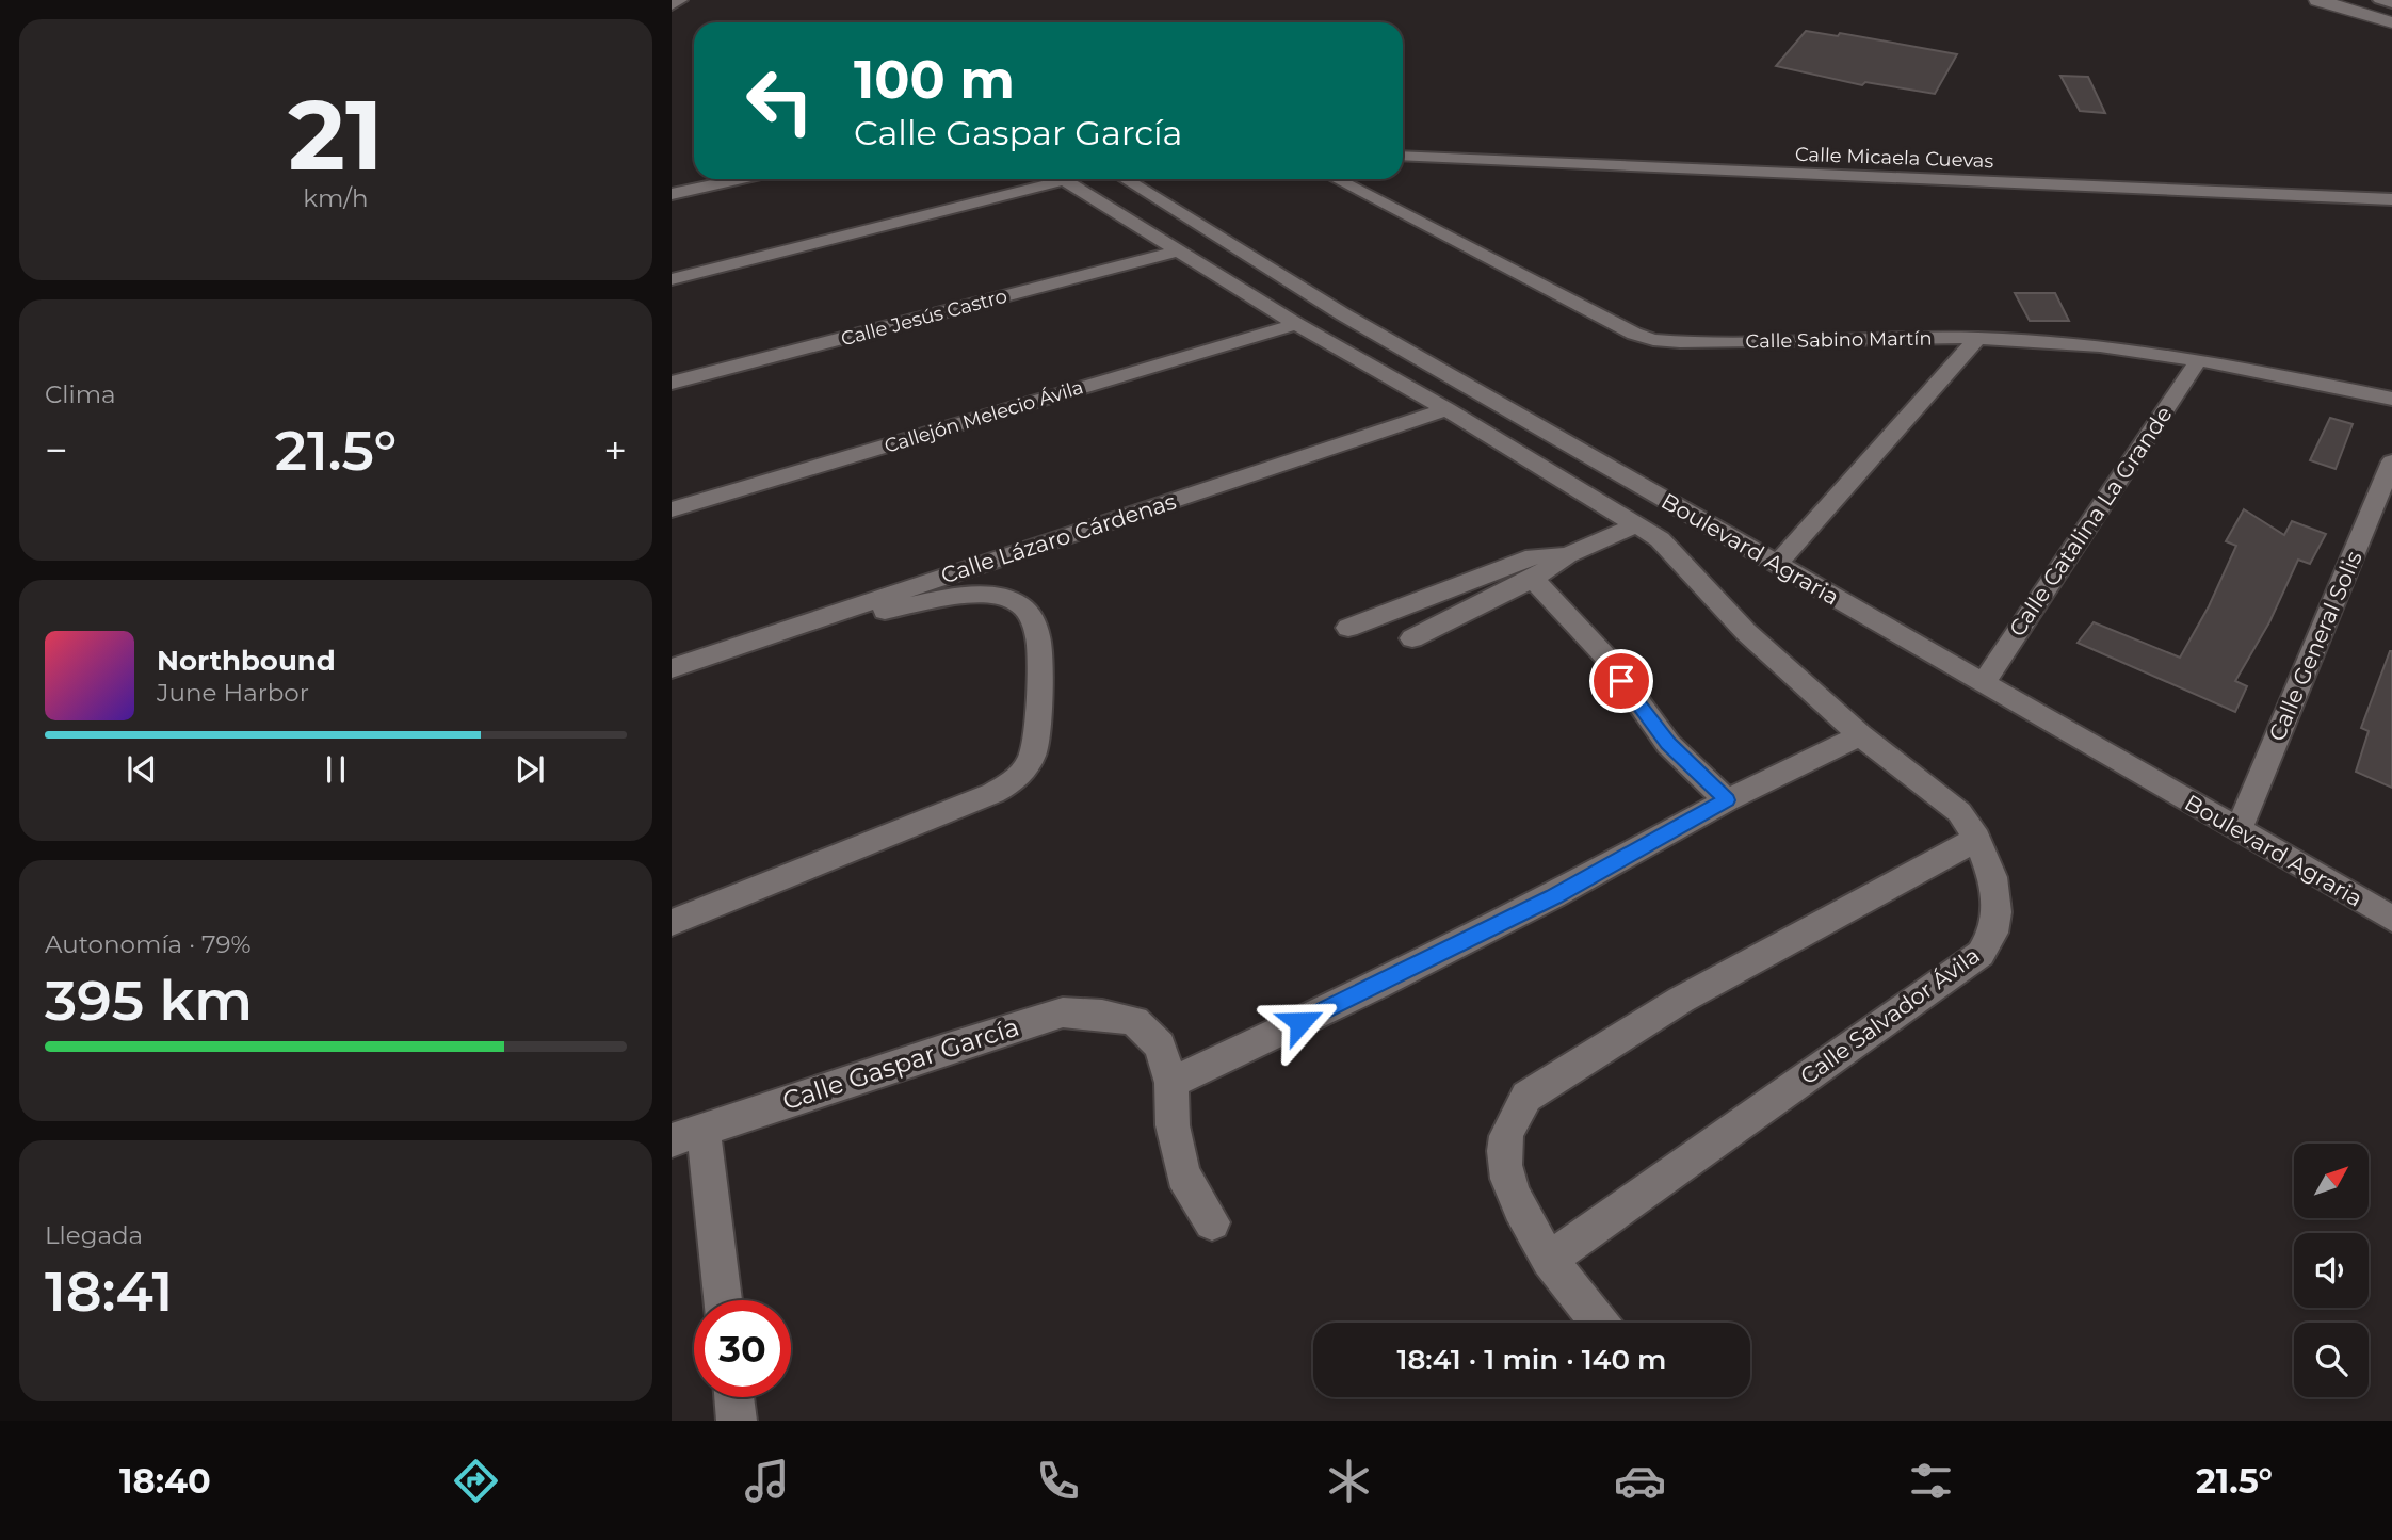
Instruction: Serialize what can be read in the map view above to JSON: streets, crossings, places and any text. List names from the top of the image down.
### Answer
{
  "streets": {
    "street": [
      "Calle Micaela Cuevas",
      "Calle Jesús Castro",
      "Calle Sabino Martín",
      "Callejón Melecio Ávila",
      "Calle Catalina La Grande",
      "Calle Lázaro Cárdenas",
      "Boulevard Agraria",
      "Calle General Solis",
      "Calle Salvador Ávila",
      "Calle Gaspar García"
    ]
  },
  "crossings": [
    ["Calle Jesús Castro", "Calle Salvador Ávila"],
    ["Calle Sabino Martín", "Calle Catalina La Grande"],
    ["Callejón Melecio Ávila", "Calle Salvador Ávila"],
    ["Calle Catalina La Grande", "Boulevard Agraria"],
    ["Calle Lázaro Cárdenas", "Calle Salvador Ávila"],
    ["Boulevard Agraria", "Calle General Solis"]
  ],
  "north": "top right",
  "page": {
    "tile": [
      ["21", "km/h"],
      "Clima",
      ["Autonomía · 79%", "395 km"],
      ["Llegada", "18:41"]
    ],
    "turn": ["100 m", "Calle Gaspar García"],
    "heat": ["−", "21.5°", "+"],
    "song": ["Northbound", "June Harbor"],
    "limit": "30",
    "trip": "18:41 · 1 min · 140 m",
    "tabs": ["18:40", "21.5°"]
  }
}
